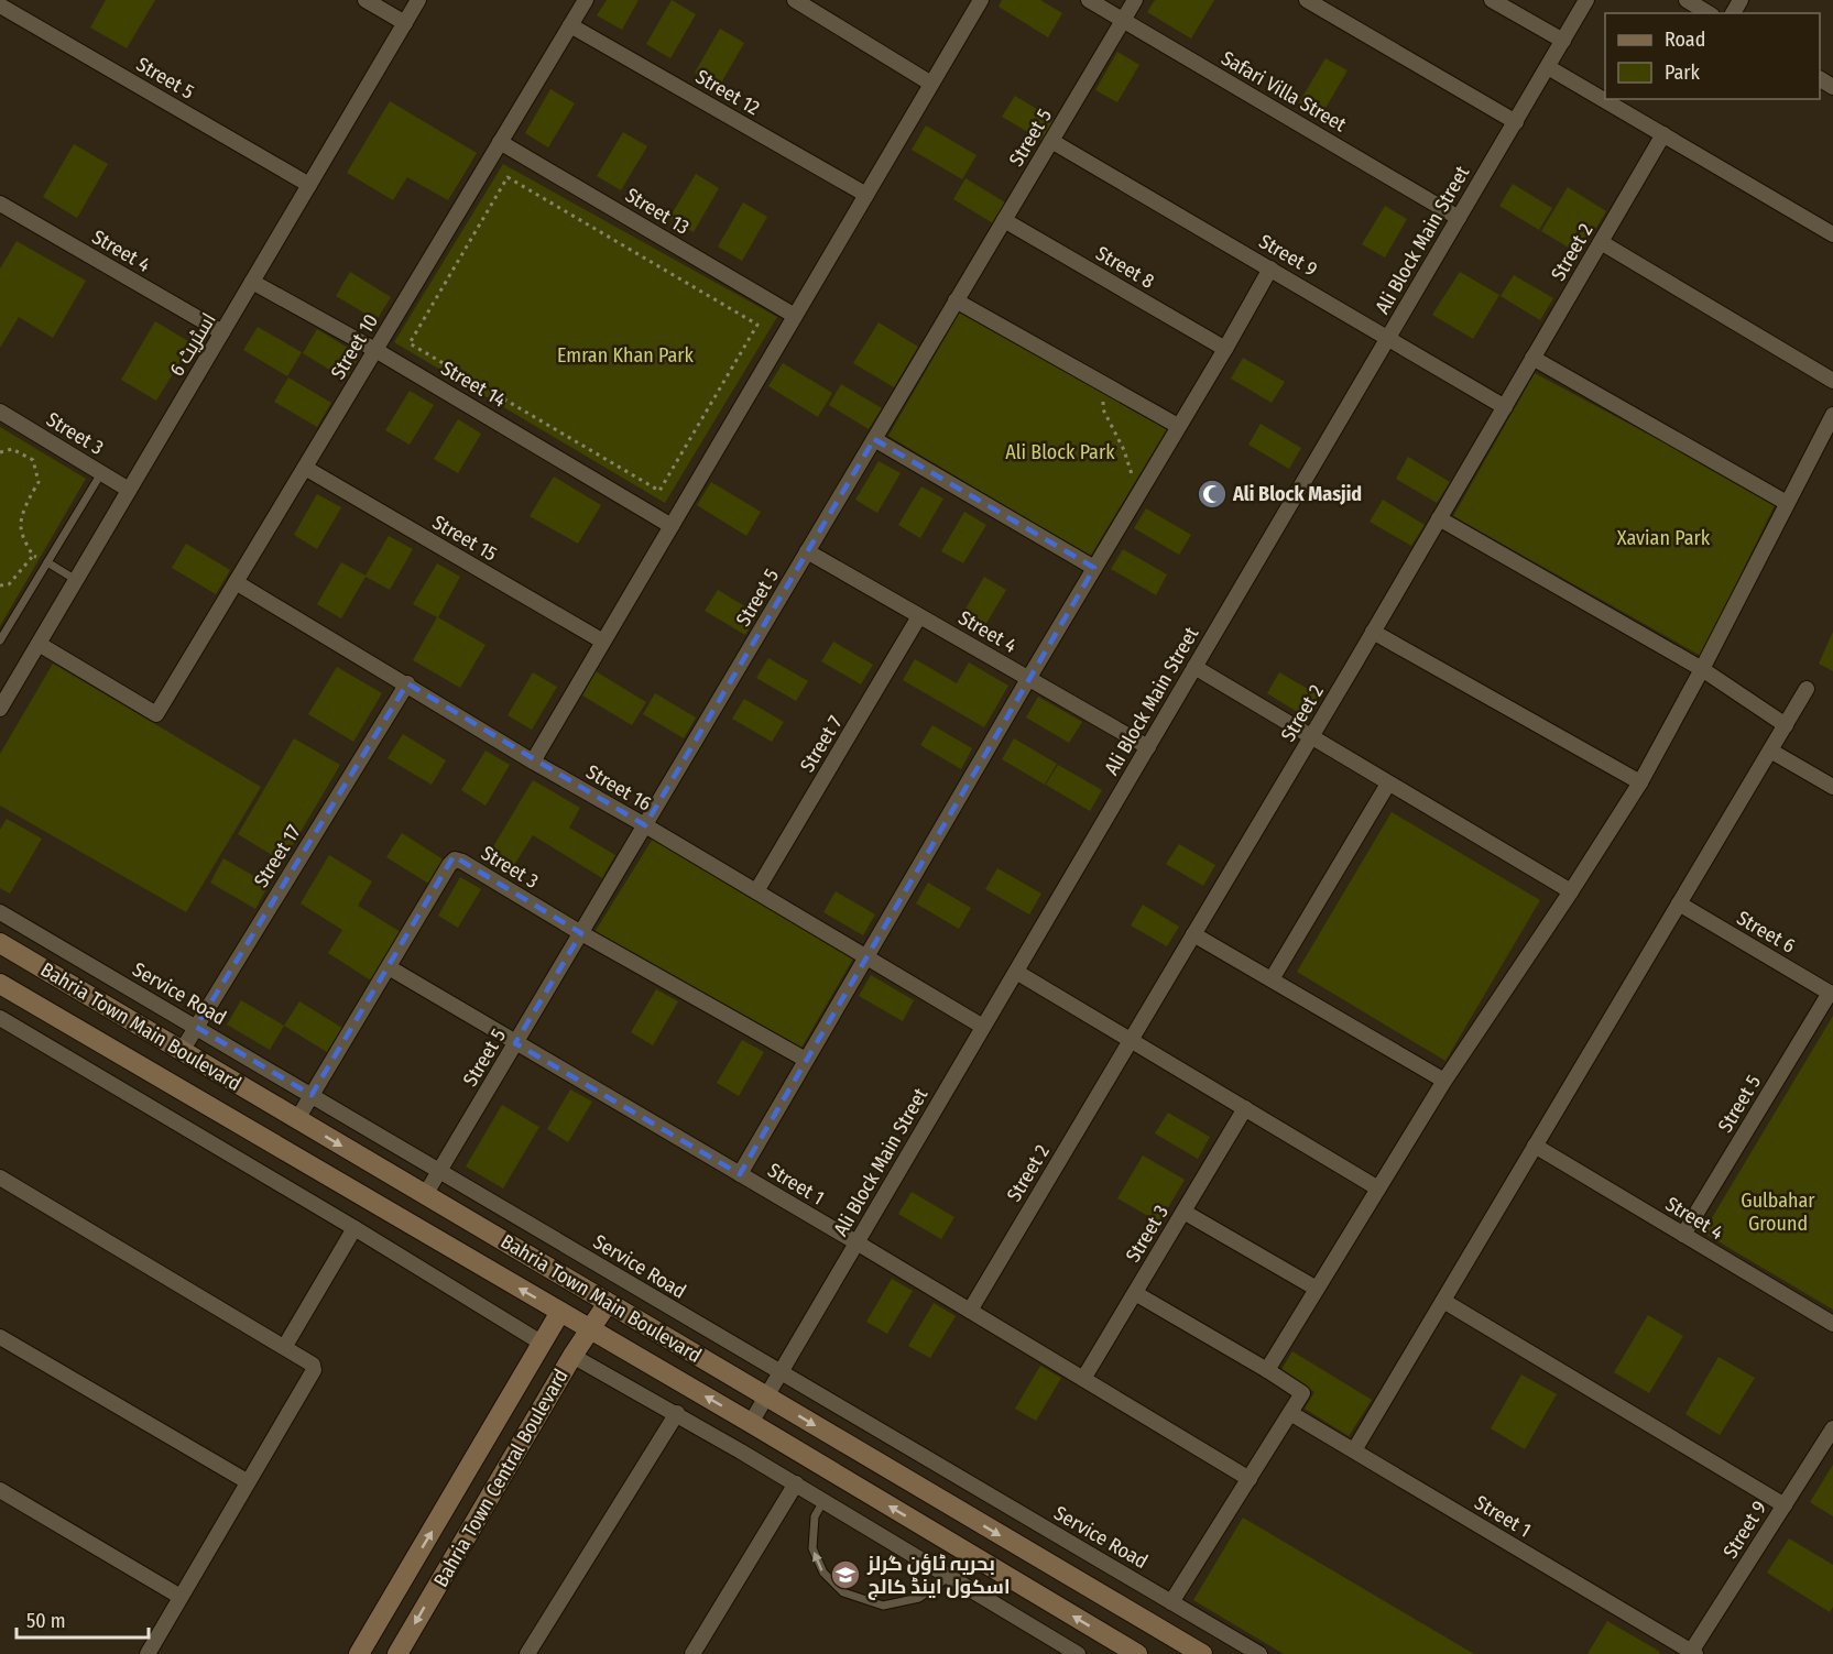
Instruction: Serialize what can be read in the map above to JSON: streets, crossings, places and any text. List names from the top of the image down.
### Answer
{
  "streets": {
    "main road": ["Bahria Town Main Boulevard", "Bahria Town Central Boulevard"],
    "street": [
      "Street 5",
      "Safari Villa Street",
      "Street 12",
      "Street 13",
      "Ali Block Main Street",
      "Street 4",
      "Street 2",
      "Street 9",
      "Street 8",
      "اسٹریٹ 6",
      "Street 10",
      "Street 14",
      "Street 3",
      "Street 15",
      "Street 7",
      "Street 16",
      "Street 17",
      "Street 6",
      "Service Road",
      "Street 1"
    ]
  },
  "crossings": [
    ["Street 5", "Safari Villa Street"],
    ["Street 5", "Street 4"],
    ["Street 5", "Street 9"],
    ["Street 5", "Street 8"],
    ["Street 5", "اسٹریٹ 6"],
    ["Street 5", "Street 3"],
    ["Street 5", "Street 16"],
    ["Street 5", "Street 6"],
    ["Street 5", "Service Road"],
    ["Street 5", "Bahria Town Main Boulevard"],
    ["Street 5", "Street 1"],
    ["Safari Villa Street", "Ali Block Main Street"],
    ["Street 12", "Street 10"],
    ["Street 13", "Street 10"],
    ["Ali Block Main Street", "Street 4"],
    ["Ali Block Main Street", "Street 9"],
    ["Ali Block Main Street", "Street 16"],
    ["Ali Block Main Street", "Service Road"],
    ["Ali Block Main Street", "Bahria Town Main Boulevard"],
    ["Ali Block Main Street", "Street 1"],
    ["Street 4", "اسٹریٹ 6"],
    ["Street 4", "Street 7"],
    ["Street 2", "Street 9"],
    ["Street 2", "Street 1"],
    ["Street 9", "Street 1"],
    ["اسٹریٹ 6", "Street 10"],
    ["اسٹریٹ 6", "Street 14"],
    ["اسٹریٹ 6", "Street 3"],
    ["Street 10", "Street 14"],
    ["Street 10", "Street 15"],
    ["Street 10", "Street 16"],
    ["Street 3", "Service Road"],
    ["Street 3", "Bahria Town Main Boulevard"],
    ["Street 3", "Street 1"],
    ["Street 7", "Street 16"],
    ["Street 16", "Street 17"],
    ["Street 17", "Service Road"],
    ["Street 17", "Bahria Town Main Boulevard"],
    ["Bahria Town Main Boulevard", "Bahria Town Central Boulevard"]
  ],
  "parks": [
    "Emran Khan Park",
    "Ali Block Park",
    "Xavian Park",
    "Gulbahar Ground"
  ],
  "places": {
    "mosque": ["Ali Block Masjid"],
    "school or university": ["بحریہ ٹاؤن گرلز اسکول اینڈ کالج"]
  },
  "legend": ["Road", "Park"],
  "scale_bar": "50 m"
}
